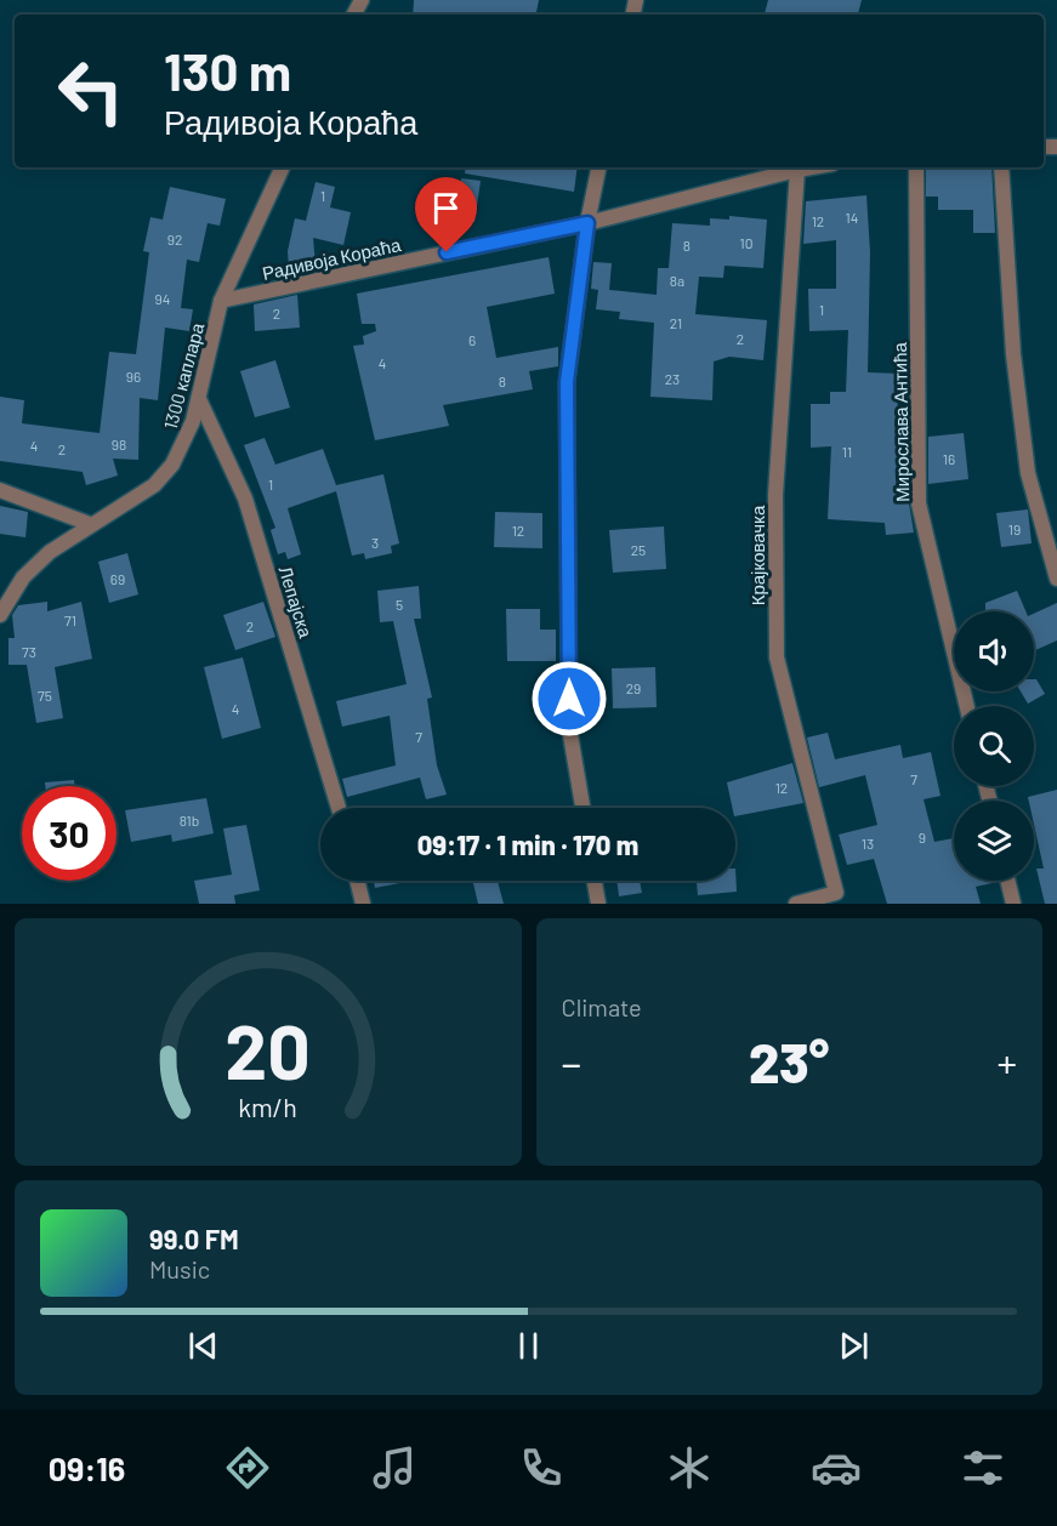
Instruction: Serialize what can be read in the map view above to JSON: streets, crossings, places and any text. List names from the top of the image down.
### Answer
{
  "streets": {
    "street": [
      "Радивоја Кораћа",
      "1300 каплара",
      "Мирослава Антића",
      "Крајковачка",
      "Лепајска"
    ]
  },
  "crossings": [
    ["Радивоја Кораћа", "1300 каплара"],
    ["Радивоја Кораћа", "Крајковачка"],
    ["1300 каплара", "Лепајска"]
  ],
  "house_numbers": [
    "1",
    "14",
    "12",
    "92",
    "10",
    "8",
    "8a",
    "94",
    "1",
    "2",
    "21",
    "2",
    "6",
    "4",
    "96",
    "23",
    "8",
    "98",
    "4",
    "2",
    "11",
    "16",
    "1",
    "19",
    "12",
    "3",
    "25",
    "69",
    "5",
    "71",
    "2",
    "73",
    "29",
    "75",
    "4",
    "7",
    "7",
    "12",
    "81b",
    "9",
    "13"
  ],
  "page": {
    "turn": ["130 m", "Радивоја Кораћа"],
    "limit": "30",
    "trip": "09:17 · 1 min · 170 m",
    "tile": "Climate",
    "heat": ["−", "23°", "+"],
    "song": ["99.0 FM", "Music"],
    "tabs": "09:16",
    "gauge": ["20", "km/h"]
  }
}
